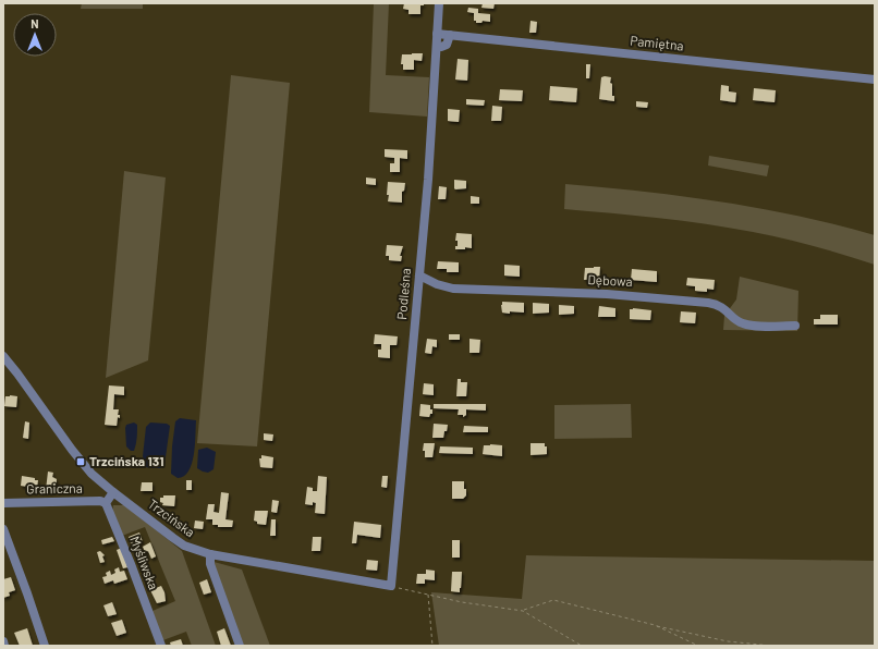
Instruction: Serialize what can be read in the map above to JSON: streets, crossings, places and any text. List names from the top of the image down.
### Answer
{
  "streets": {
    "street": [
      "Pamiętna",
      "Dębowa",
      "Podleśna",
      "Graniczna",
      "Trzcińska",
      "Myśliwska"
    ]
  },
  "crossings": [
    ["Pamiętna", "Podleśna"],
    ["Dębowa", "Podleśna"],
    ["Podleśna", "Trzcińska"],
    ["Graniczna", "Myśliwska"]
  ],
  "places": {
    "transit": ["Trzcińska 131"]
  },
  "north": "top"
}
